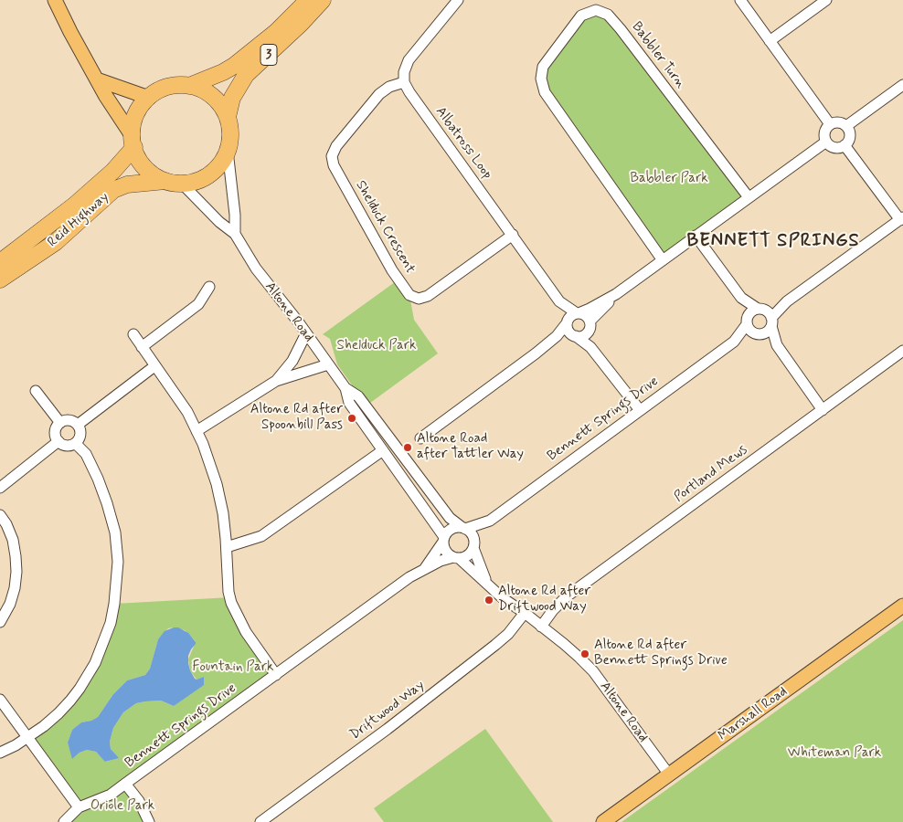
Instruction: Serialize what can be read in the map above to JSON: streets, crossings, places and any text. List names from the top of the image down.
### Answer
{
  "streets": {
    "highway": ["3", "Reid Highway"],
    "main road": ["Marshall Road"],
    "street": [
      "Babbler Turn",
      "Albatross Loop",
      "Shelduck Crescent",
      "Altone Road",
      "Bennett Springs Drive",
      "Portland Mews",
      "Driftwood Way"
    ]
  },
  "crossings": [
    ["3", "Reid Highway"],
    ["3", "Altone Road"],
    ["Albatross Loop", "Shelduck Crescent"],
    ["Reid Highway", "Altone Road"],
    ["Altone Road", "Bennett Springs Drive"],
    ["Altone Road", "Portland Mews"],
    ["Altone Road", "Driftwood Way"],
    ["Altone Road", "Marshall Road"]
  ],
  "districts": ["BENNETT SPRINGS"],
  "parks": [
    "Babbler Park",
    "Shelduck Park",
    "Fountain Park",
    "Whiteman Park",
    "Oriole Park"
  ],
  "places": [
    "Altone Rd after Spoonbill Pass",
    "Altone Road after Tattler Way",
    "Altone Rd after Driftwood Way",
    "Altone Rd after Bennett Springs Drive"
  ]
}
